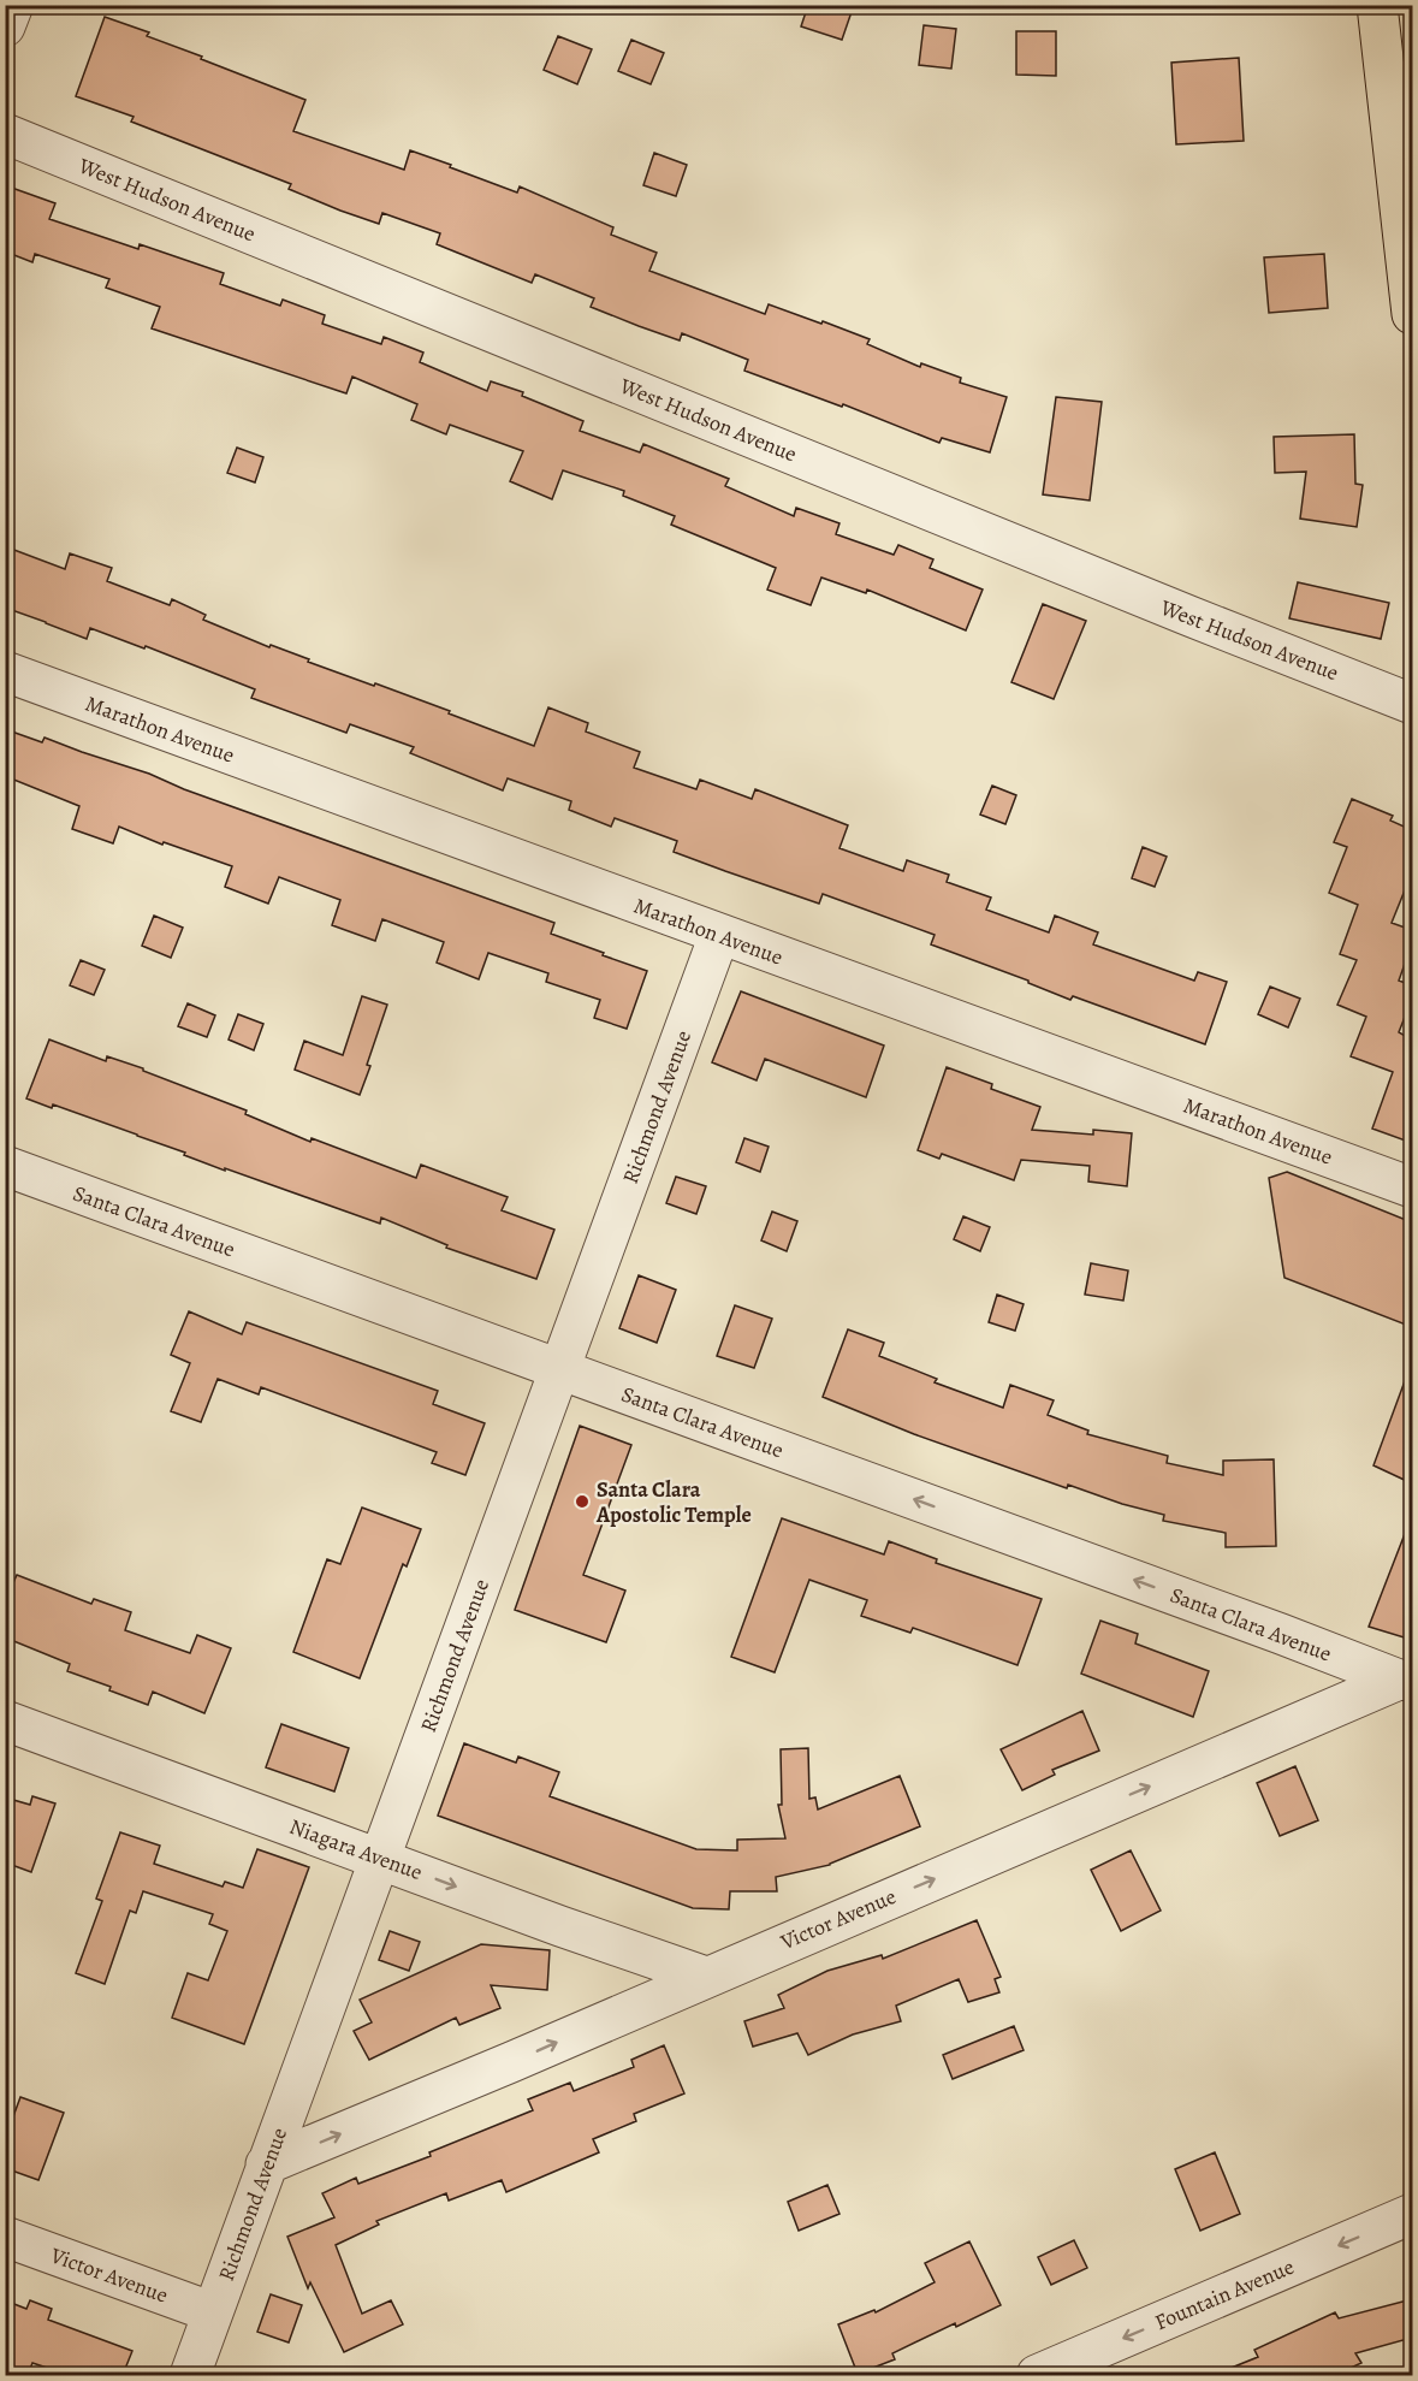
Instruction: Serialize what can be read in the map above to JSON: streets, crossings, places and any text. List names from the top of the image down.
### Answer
{
  "streets": {
    "street": [
      "West Hudson Avenue",
      "Marathon Avenue",
      "Richmond Avenue",
      "Santa Clara Avenue",
      "Niagara Avenue",
      "Victor Avenue",
      "Fountain Avenue"
    ]
  },
  "crossings": [
    ["Marathon Avenue", "Richmond Avenue"],
    ["Richmond Avenue", "Santa Clara Avenue"],
    ["Richmond Avenue", "Niagara Avenue"],
    ["Richmond Avenue", "Victor Avenue"],
    ["Santa Clara Avenue", "Victor Avenue"],
    ["Niagara Avenue", "Victor Avenue"]
  ],
  "one_way": [
    "Santa Clara Avenue",
    "Niagara Avenue",
    "Victor Avenue",
    "Fountain Avenue"
  ],
  "places": ["Santa Clara Apostolic Temple"]
}
